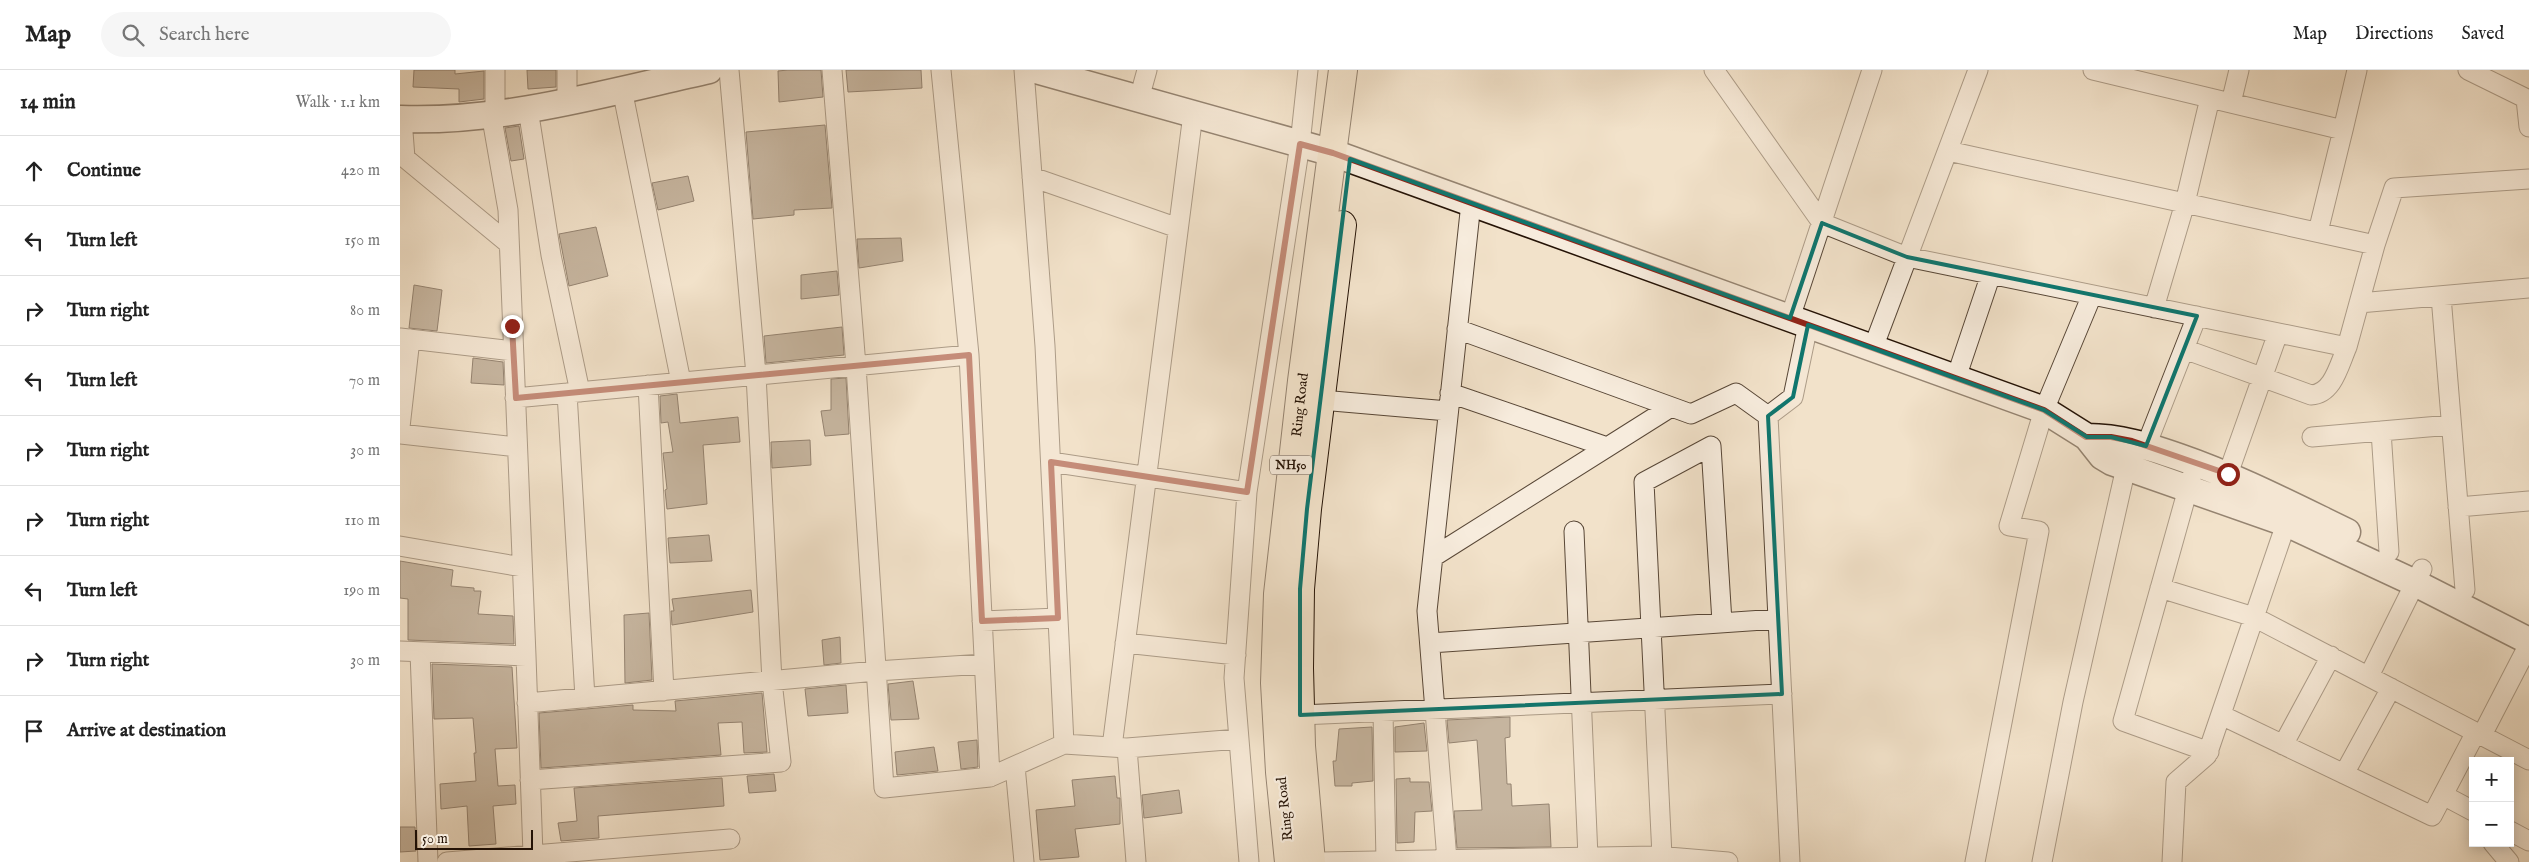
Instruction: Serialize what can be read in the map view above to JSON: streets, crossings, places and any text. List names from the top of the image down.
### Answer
{
  "streets": {
    "highway": ["Ring Road", "NH50"]
  },
  "scale_bar": "50 m",
  "page": {
    "header": "Map",
    "search": "Search here",
    "nav": ["Map", "Directions", "Saved"],
    "heading": ["14 min", "Walk · 1.1 km"],
    "list": [
      ["Continue", "420 m"],
      ["Turn left", "150 m"],
      ["Turn right", "80 m"],
      ["Turn left", "70 m"],
      ["Turn right", "30 m"],
      ["Turn right", "110 m"],
      ["Turn left", "190 m"],
      ["Turn right", "30 m"],
      "Arrive at destination"
    ],
    "map_buttons": ["+", "−"],
    "scale": "50 m"
  }
}
